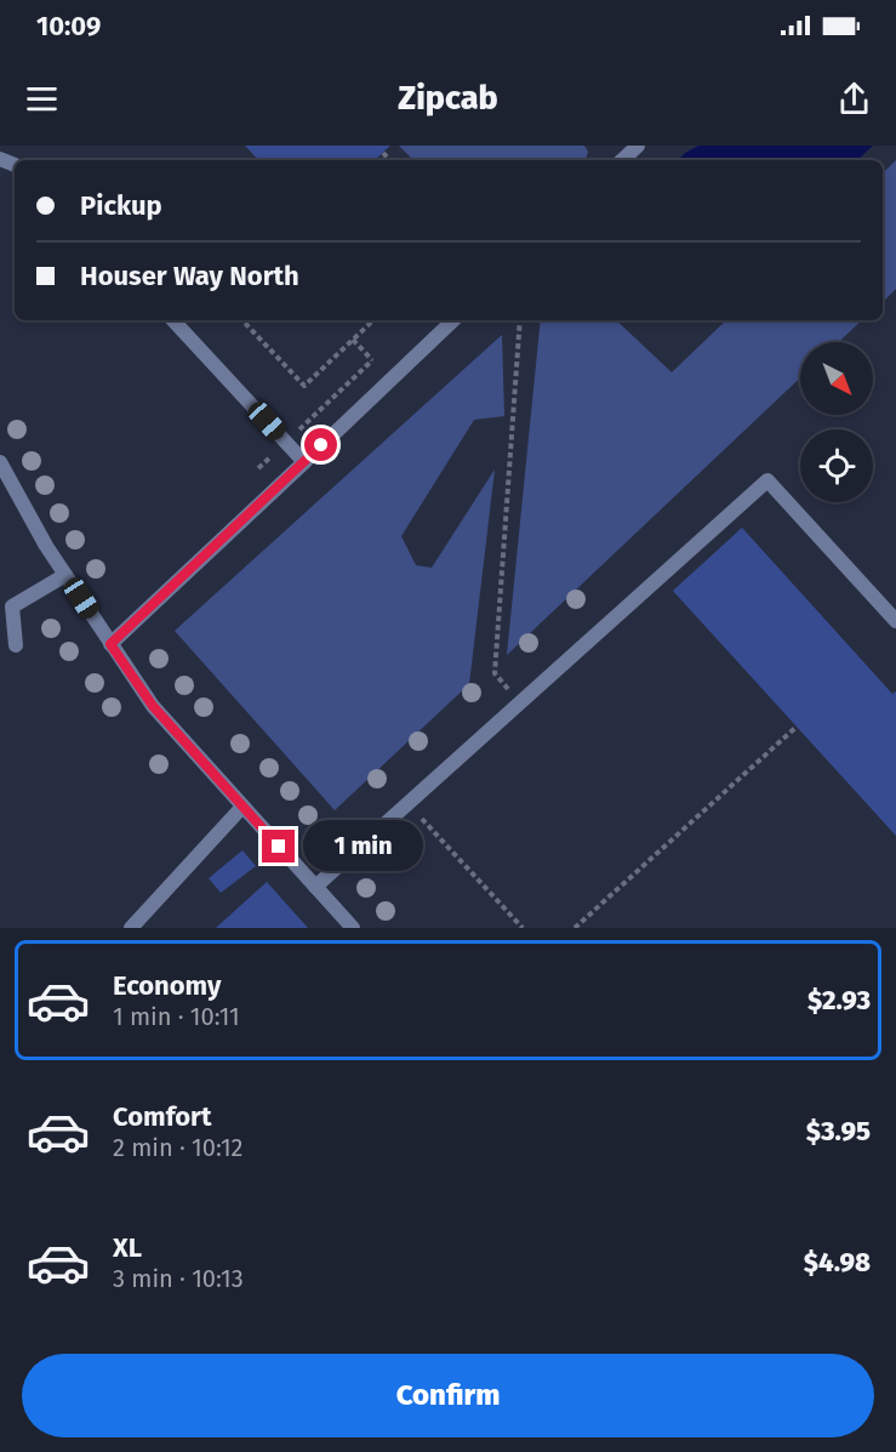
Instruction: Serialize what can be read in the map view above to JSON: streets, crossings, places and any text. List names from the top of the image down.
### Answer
{
  "north": "bottom right",
  "page": {
    "status": "10:09",
    "header": "Zipcab",
    "banner": ["Pickup", "Houser Way North"],
    "bubble": "1 min",
    "list": [
      {
        "name": "Economy",
        "note": "1 min · 10:11",
        "value": "$2.93"
      },
      {
        "name": "Comfort",
        "note": "2 min · 10:12",
        "value": "$3.95"
      },
      {
        "name": "XL",
        "note": "3 min · 10:13",
        "value": "$4.98"
      }
    ],
    "buttons": "Confirm"
  }
}
